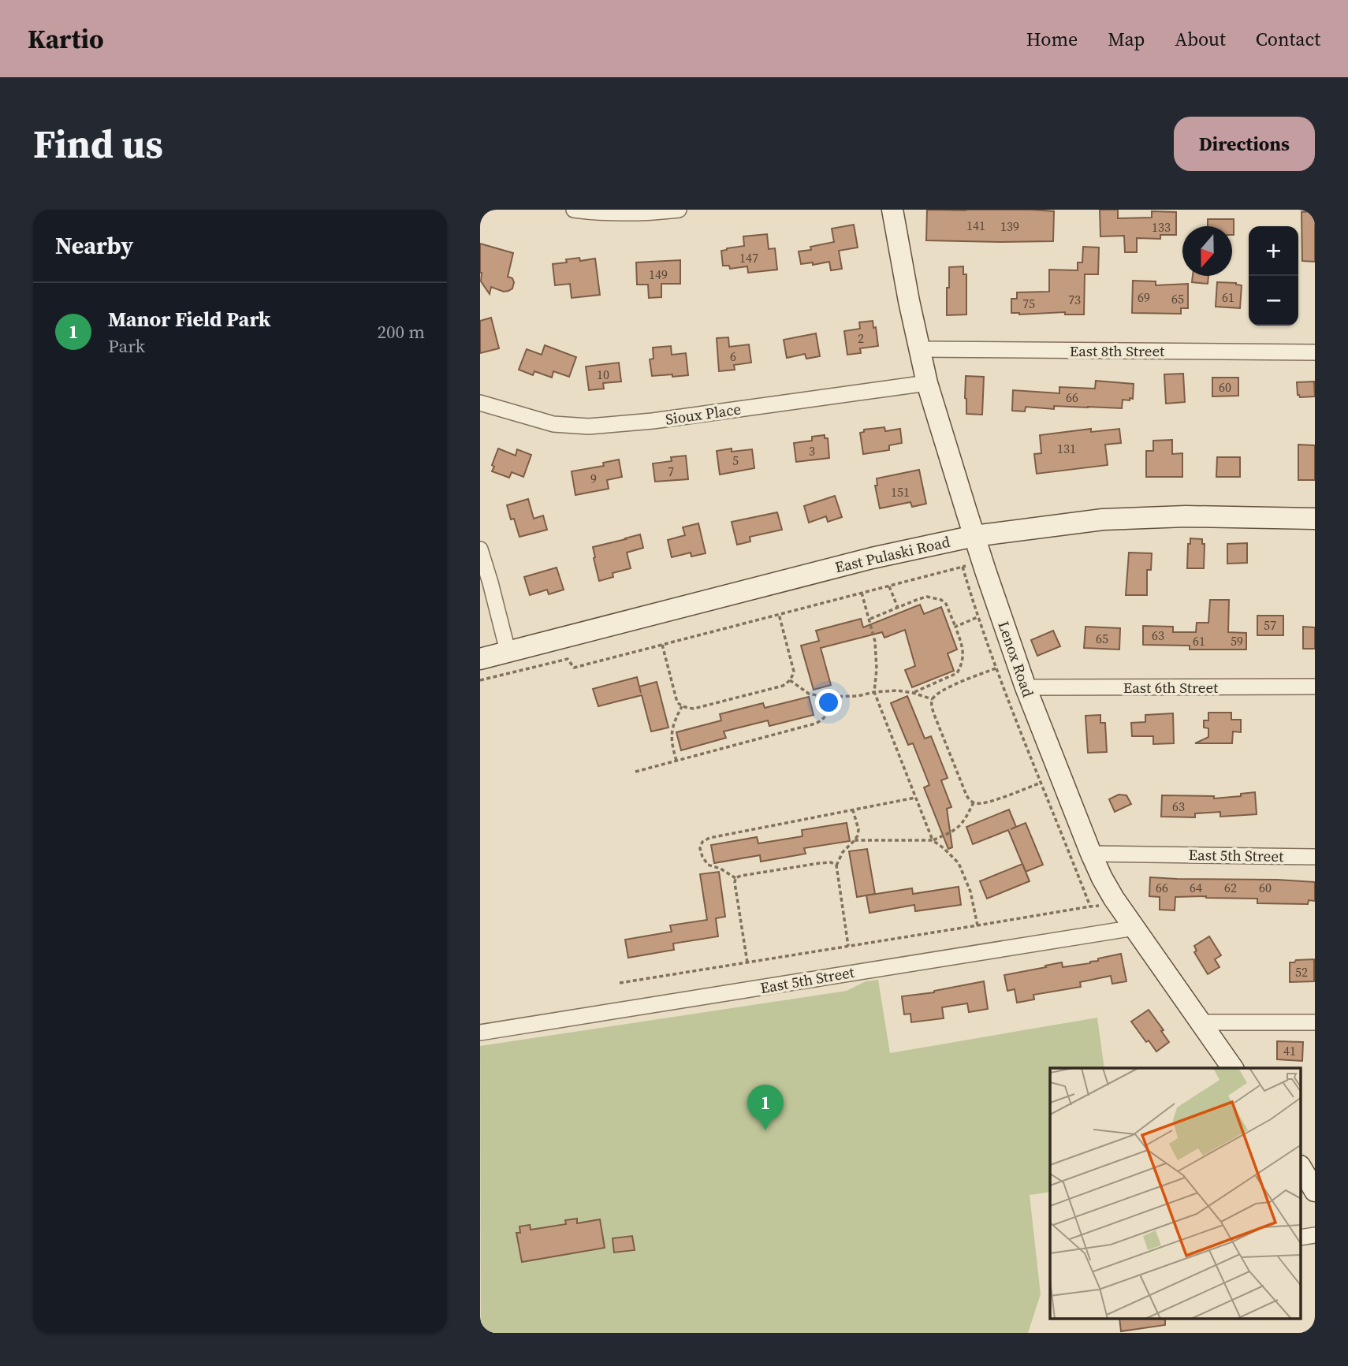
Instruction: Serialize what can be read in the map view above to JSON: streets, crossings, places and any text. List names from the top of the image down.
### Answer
{
  "streets": {
    "street": [
      "East 8th Street",
      "Sioux Place",
      "East Pulaski Road",
      "Lenox Road",
      "East 6th Street",
      "East 5th Street"
    ]
  },
  "crossings": [
    ["East 8th Street", "Lenox Road"],
    ["Sioux Place", "Lenox Road"],
    ["East Pulaski Road", "Lenox Road"],
    ["Lenox Road", "East 6th Street"],
    ["Lenox Road", "East 5th Street"]
  ],
  "house_numbers": [
    "141",
    "139",
    "133",
    "147",
    "149",
    "69",
    "61",
    "65",
    "73",
    "75",
    "2",
    "6",
    "10",
    "60",
    "66",
    "131",
    "3",
    "5",
    "7",
    "9",
    "151",
    "57",
    "63",
    "65",
    "61",
    "59",
    "63",
    "66",
    "64",
    "62",
    "60",
    "52",
    "41"
  ],
  "north": "bottom",
  "page": {
    "header": "Kartio",
    "nav": [
      "Home",
      "Map",
      "About",
      "Contact"
    ],
    "buttons": "Directions",
    "title": "Find us",
    "heading": "Nearby",
    "map_buttons": ["+", "−"],
    "list": [
      {
        "mark": "1",
        "name": "Manor Field Park",
        "note": "Park",
        "value": "200 m"
      }
    ],
    "pins": "1"
  }
}
